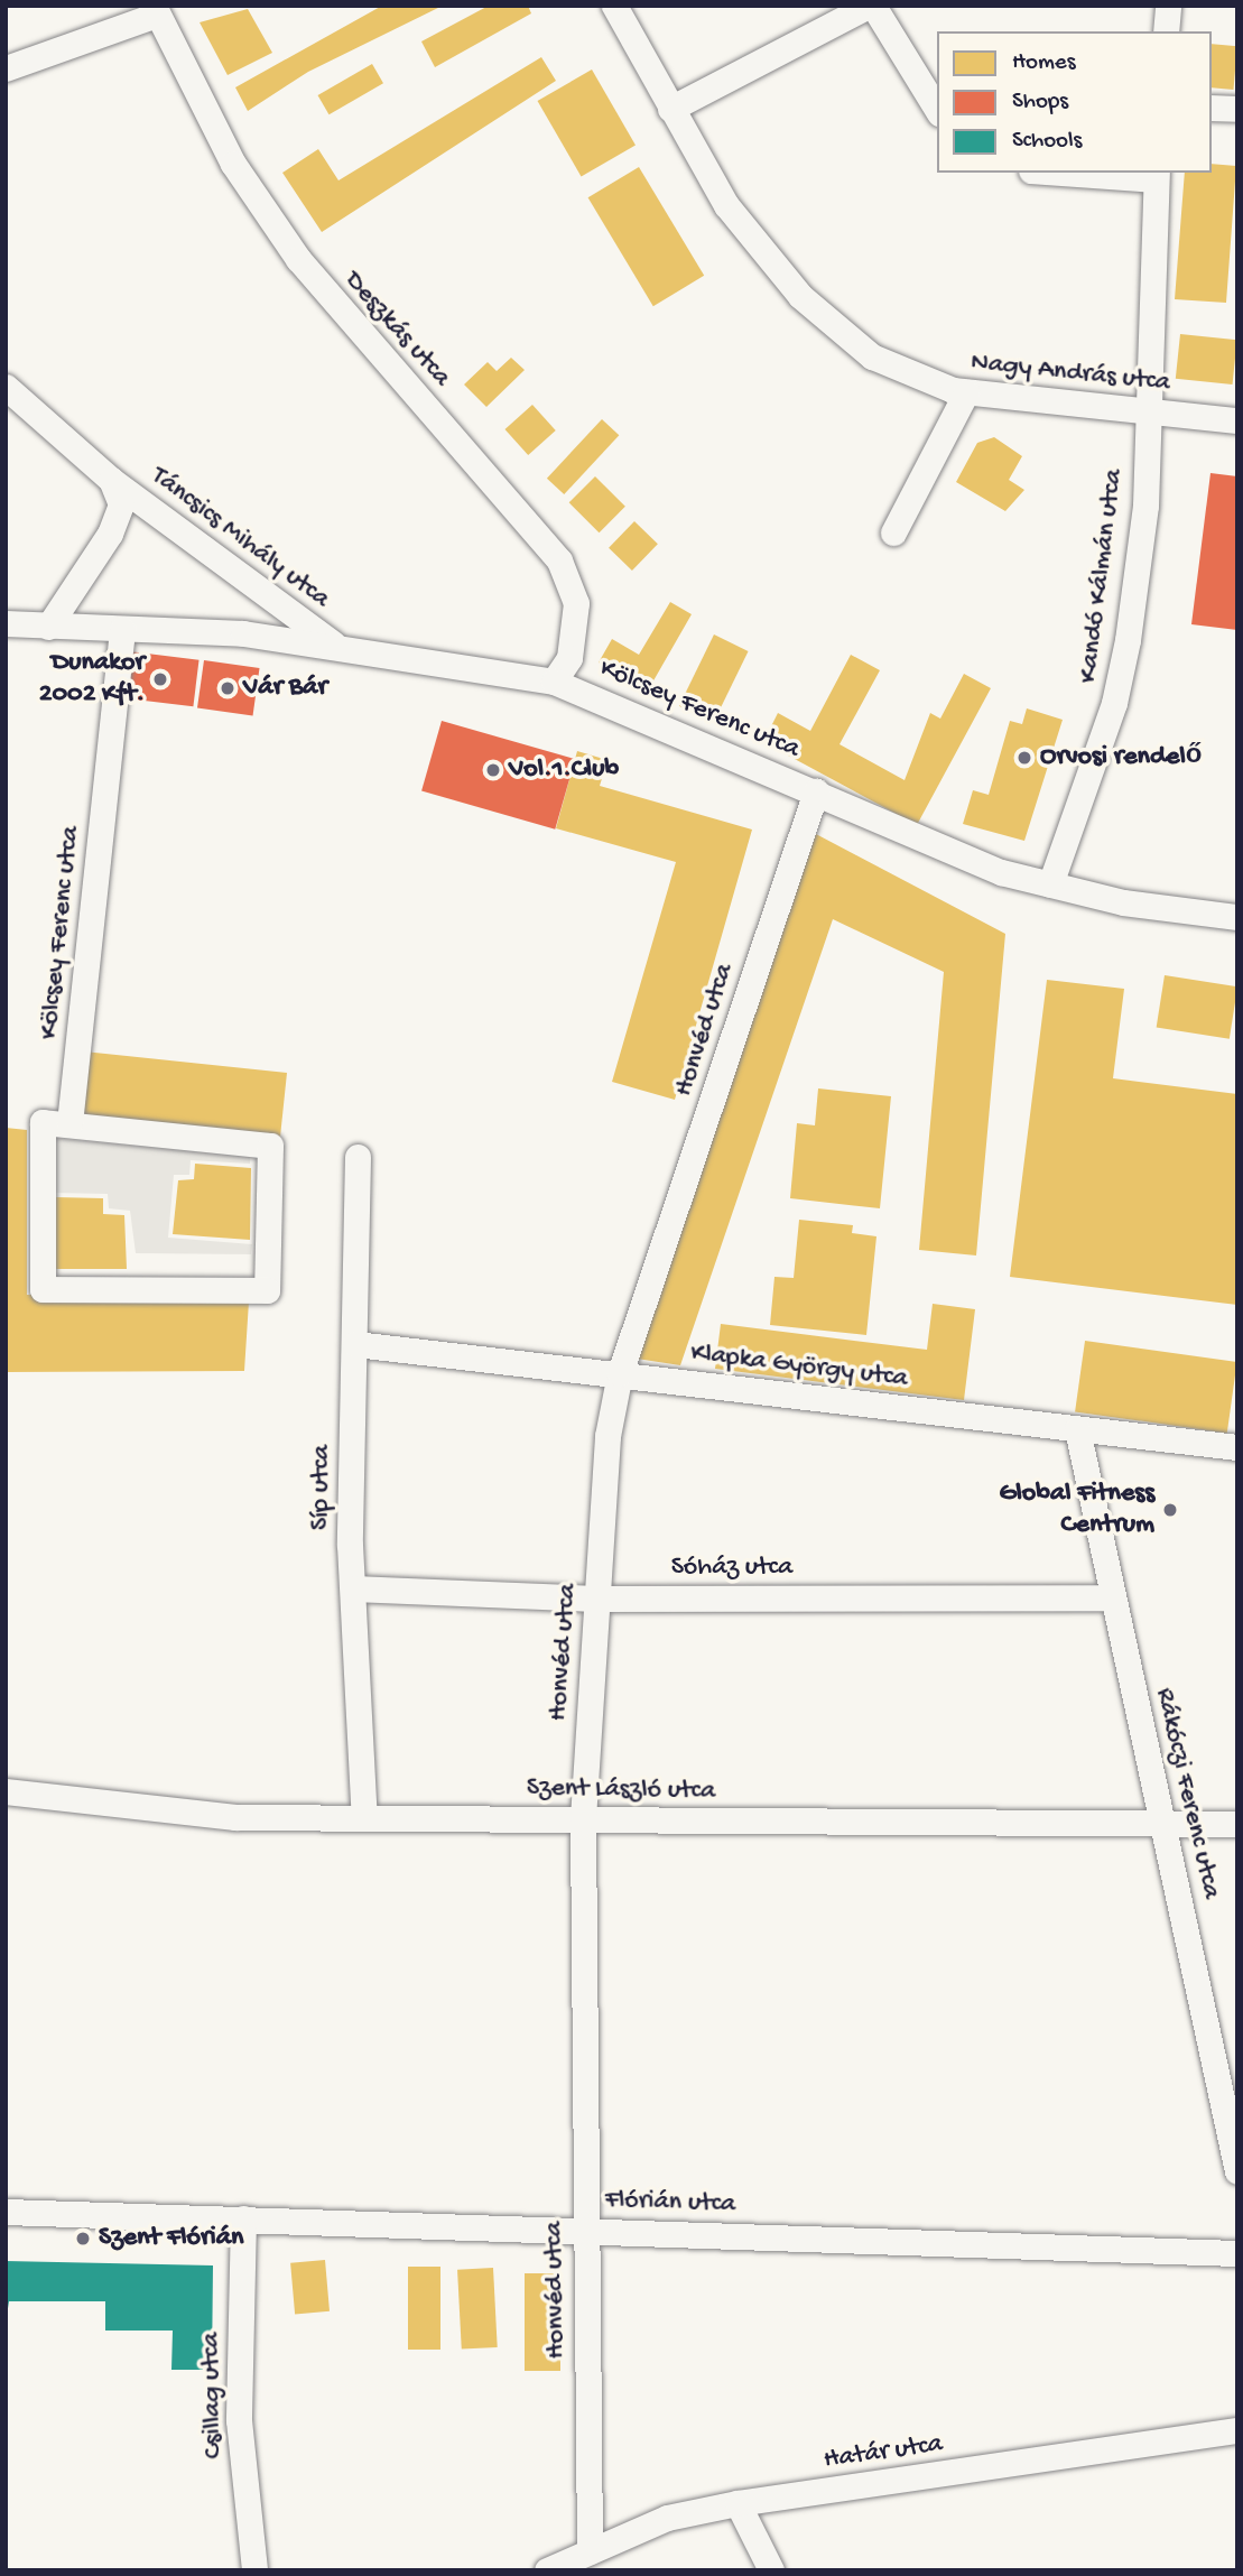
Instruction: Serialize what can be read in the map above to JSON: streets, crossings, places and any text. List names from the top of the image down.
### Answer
{
  "streets": {
    "street": [
      "Deszkás utca",
      "Nagy András utca",
      "Táncsics Mihály utca",
      "Kandó Kálmán utca",
      "Kölcsey Ferenc utca",
      "Honvéd utca",
      "Klapka György utca",
      "Síp utca",
      "Sóház utca",
      "Szent László utca",
      "Rákóczi Ferenc utca",
      "Flórián utca",
      "Csillag utca",
      "Határ utca"
    ]
  },
  "crossings": [
    ["Deszkás utca", "Kölcsey Ferenc utca"],
    ["Nagy András utca", "Kandó Kálmán utca"],
    ["Táncsics Mihály utca", "Kölcsey Ferenc utca"],
    ["Kandó Kálmán utca", "Kölcsey Ferenc utca"],
    ["Kölcsey Ferenc utca", "Honvéd utca"],
    ["Honvéd utca", "Klapka György utca"],
    ["Honvéd utca", "Sóház utca"],
    ["Honvéd utca", "Szent László utca"],
    ["Honvéd utca", "Flórián utca"],
    ["Honvéd utca", "Határ utca"],
    ["Klapka György utca", "Síp utca"],
    ["Klapka György utca", "Rákóczi Ferenc utca"],
    ["Síp utca", "Sóház utca"],
    ["Síp utca", "Szent László utca"],
    ["Sóház utca", "Rákóczi Ferenc utca"],
    ["Szent László utca", "Rákóczi Ferenc utca"],
    ["Flórián utca", "Csillag utca"]
  ],
  "places": [
    "Dunakor 2002 Kft.",
    "Vár Bár",
    "Orvosi rendelő",
    "Vol.1.Club",
    "Global Fitness Centrum",
    "Szent Flórián"
  ],
  "legend": ["Homes", "Shops", "Schools"]
}
